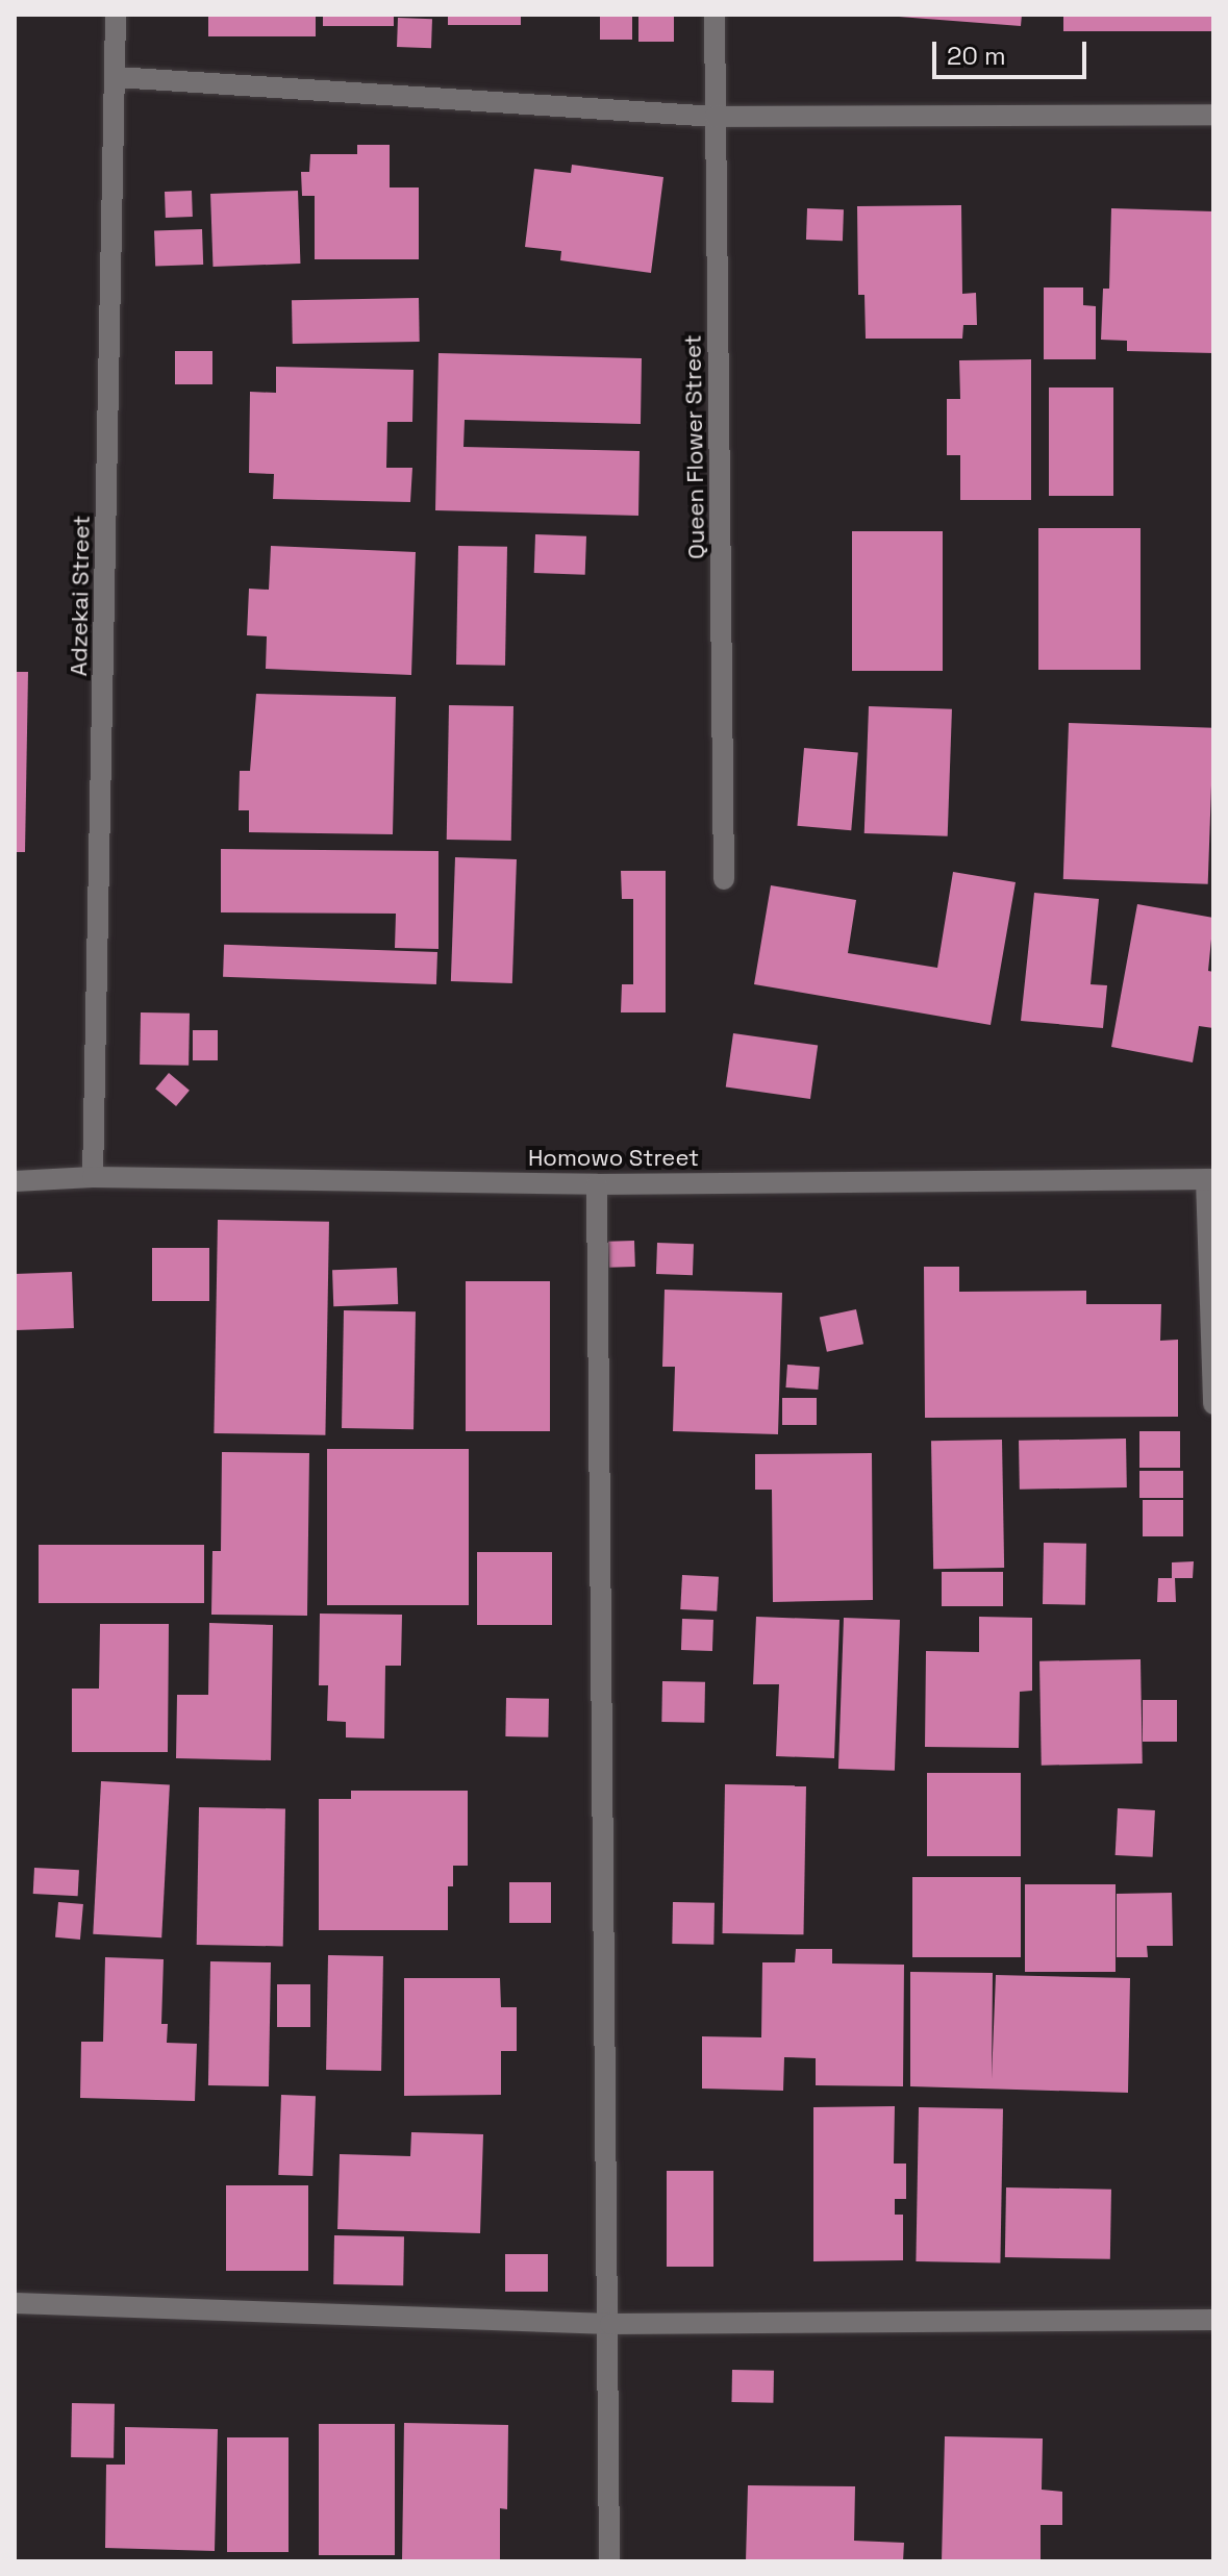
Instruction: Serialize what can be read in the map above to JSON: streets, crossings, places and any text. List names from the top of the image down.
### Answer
{
  "streets": {
    "street": ["Queen Flower Street", "Adzekai Street", "Homowo Street"]
  },
  "crossings": [
    ["Adzekai Street", "Homowo Street"]
  ],
  "scale_bar": "20 m"
}
